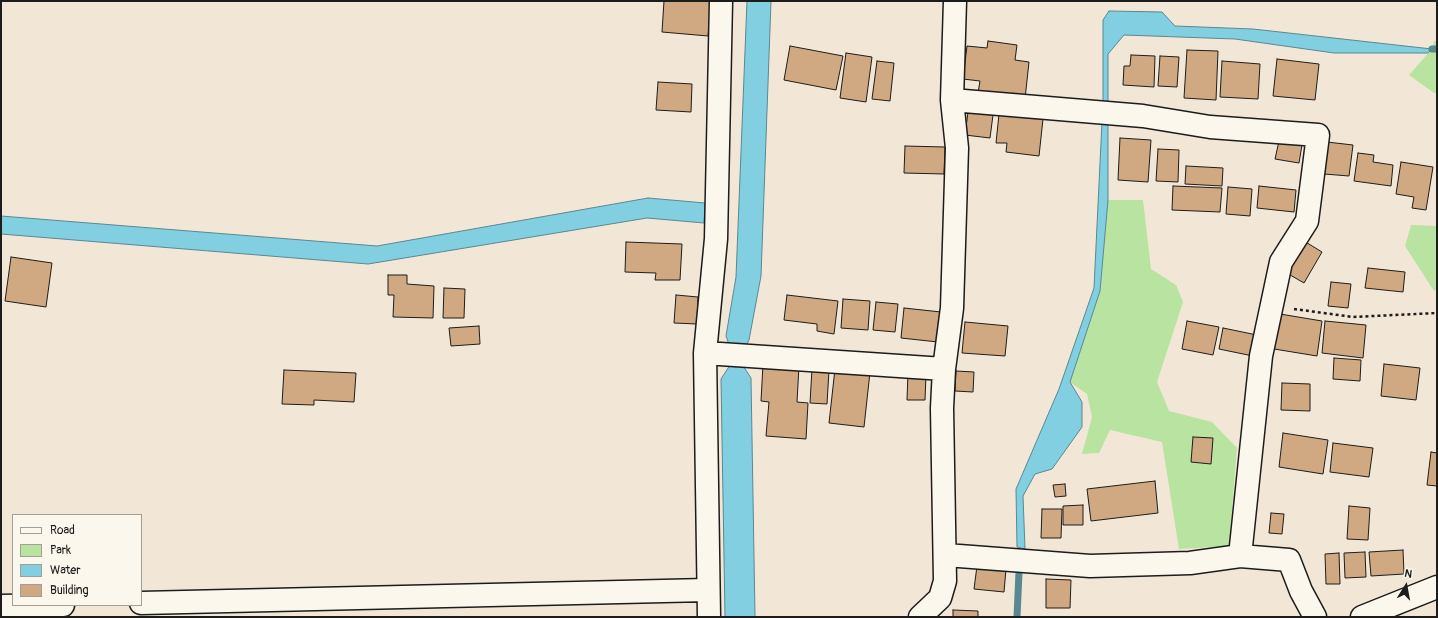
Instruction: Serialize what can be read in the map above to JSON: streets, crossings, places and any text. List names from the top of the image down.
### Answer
{
  "legend": [
    "Road",
    "Park",
    "Water",
    "Building"
  ],
  "north": "top"
}
